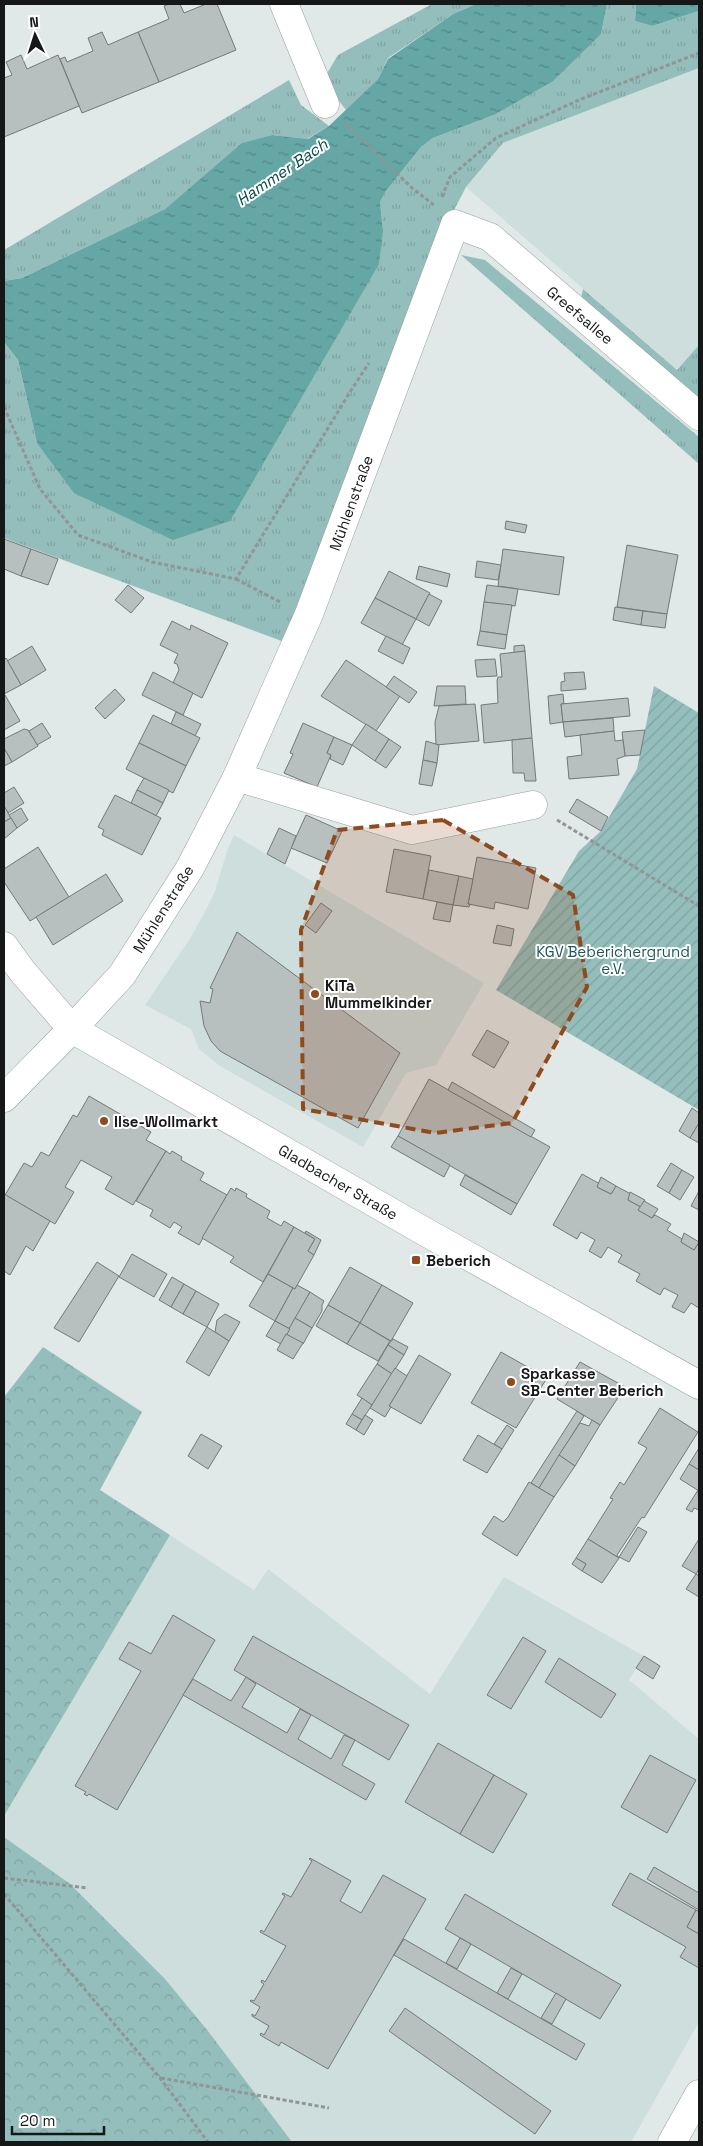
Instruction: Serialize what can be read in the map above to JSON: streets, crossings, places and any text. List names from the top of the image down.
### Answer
{
  "streets": {
    "street": ["Greefsallee", "Mühlenstraße", "Gladbacher Straße"]
  },
  "crossings": [
    ["Greefsallee", "Mühlenstraße"],
    ["Mühlenstraße", "Gladbacher Straße"]
  ],
  "water": ["Hammer Bach"],
  "parks": ["KGV Beberichergrund e.V."],
  "places": {
    "other": ["KiTa Mummelkinder", "Ilse-Wollmarkt", "Sparkasse SB-Center Beberich"],
    "transit": ["Beberich"]
  },
  "scale_bar": "20 m",
  "north": "top"
}
